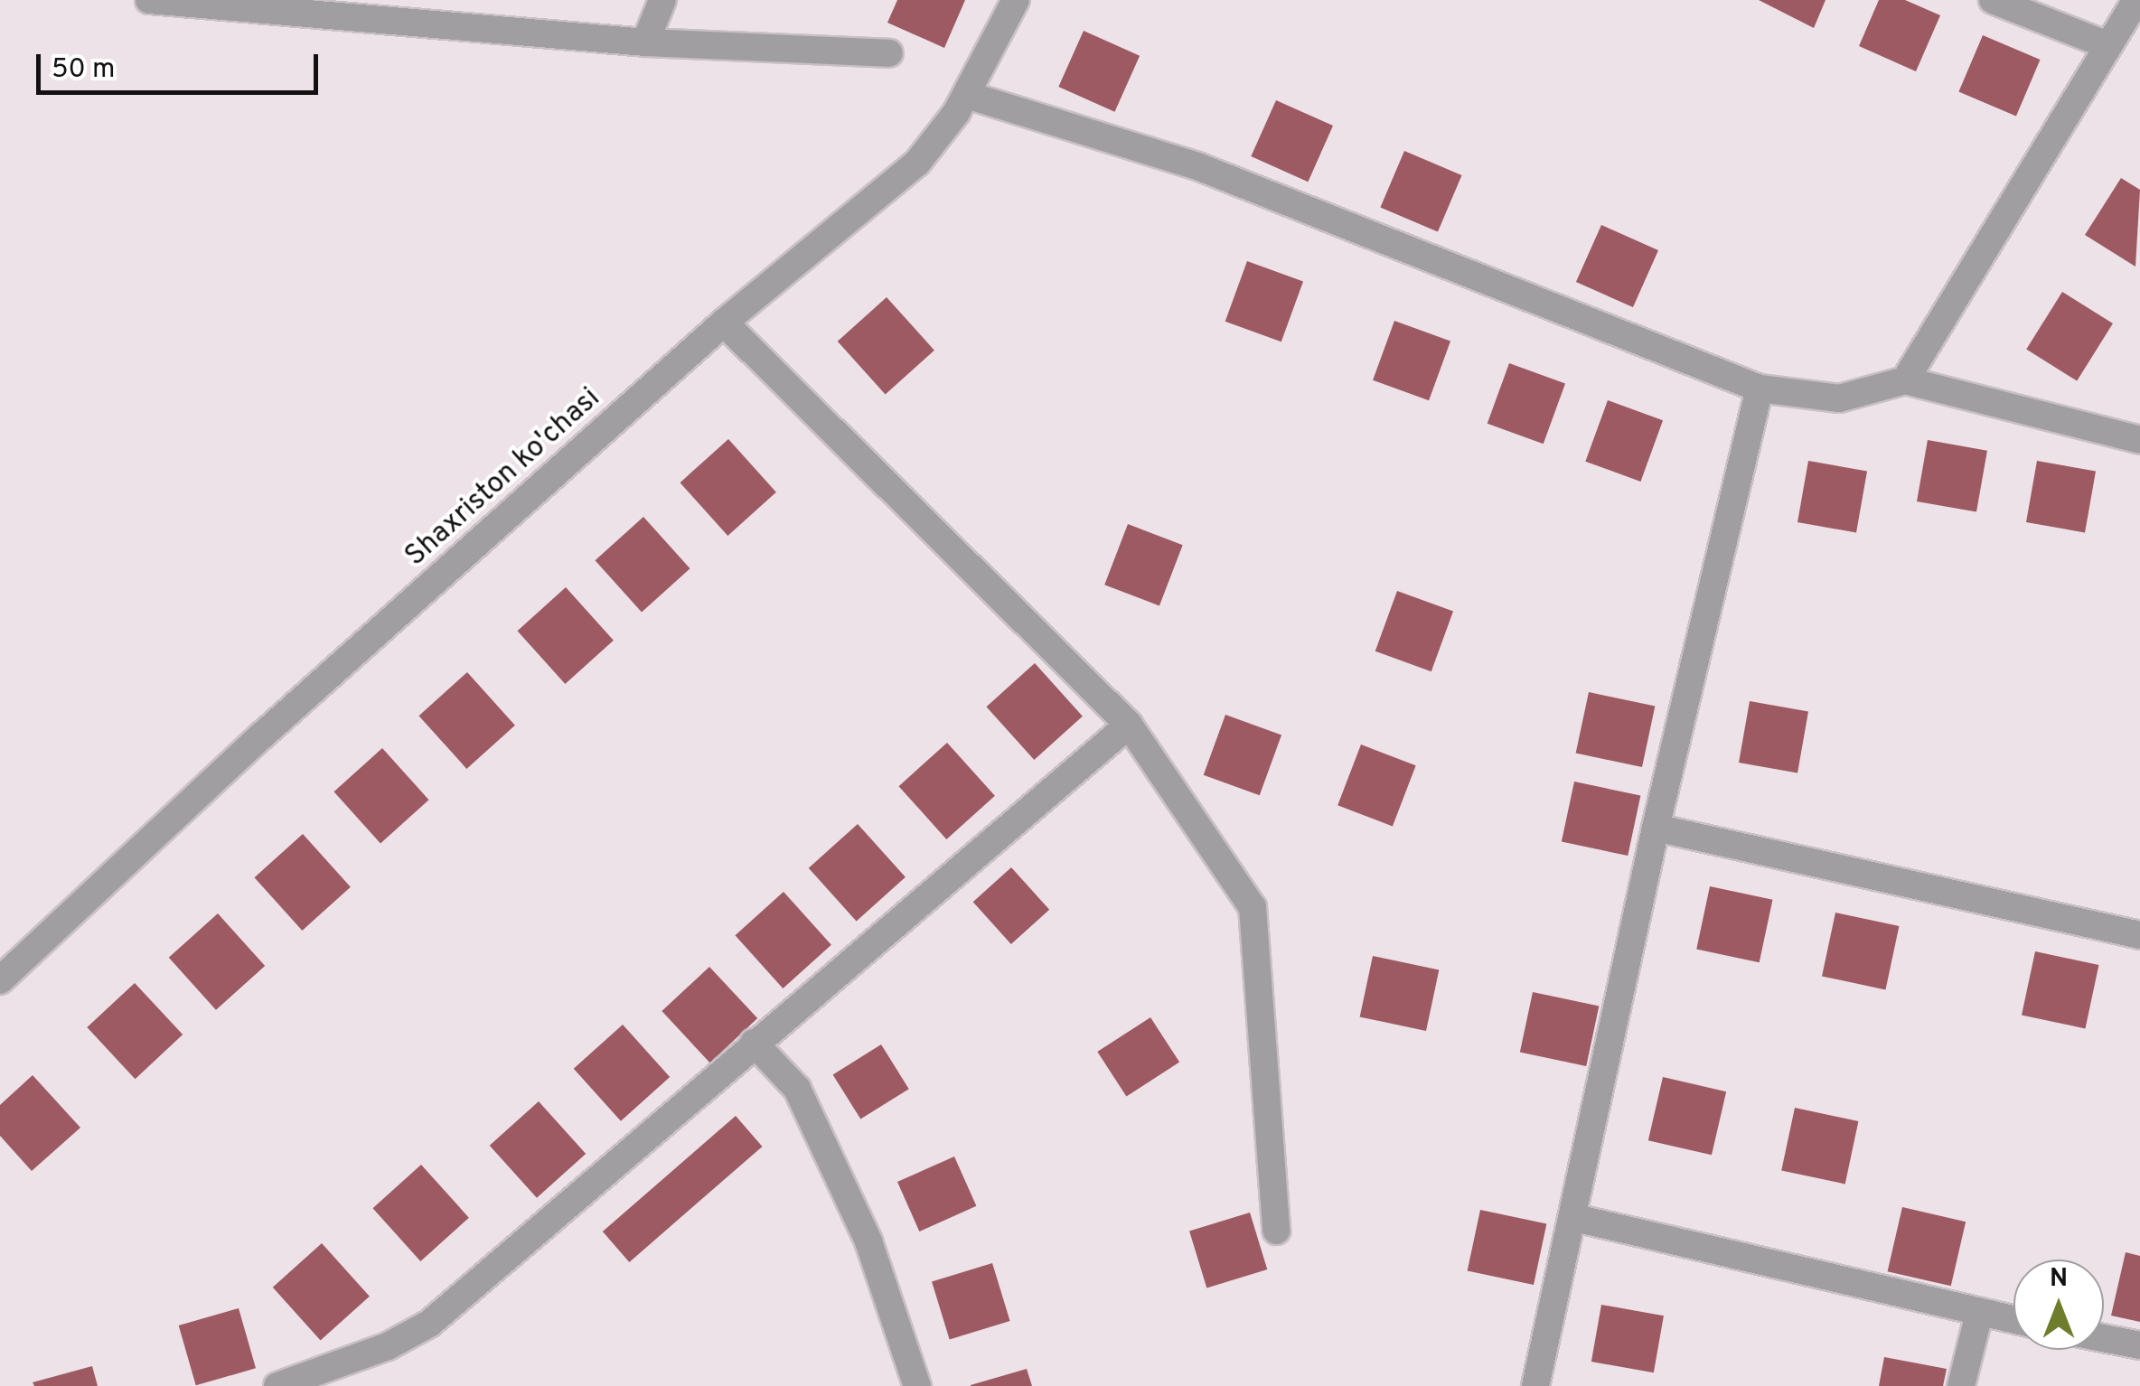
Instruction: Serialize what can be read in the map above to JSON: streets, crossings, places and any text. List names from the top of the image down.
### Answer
{
  "streets": {
    "street": ["Shaxriston ko'chasi"]
  },
  "scale_bar": "50 m",
  "north": "top"
}
